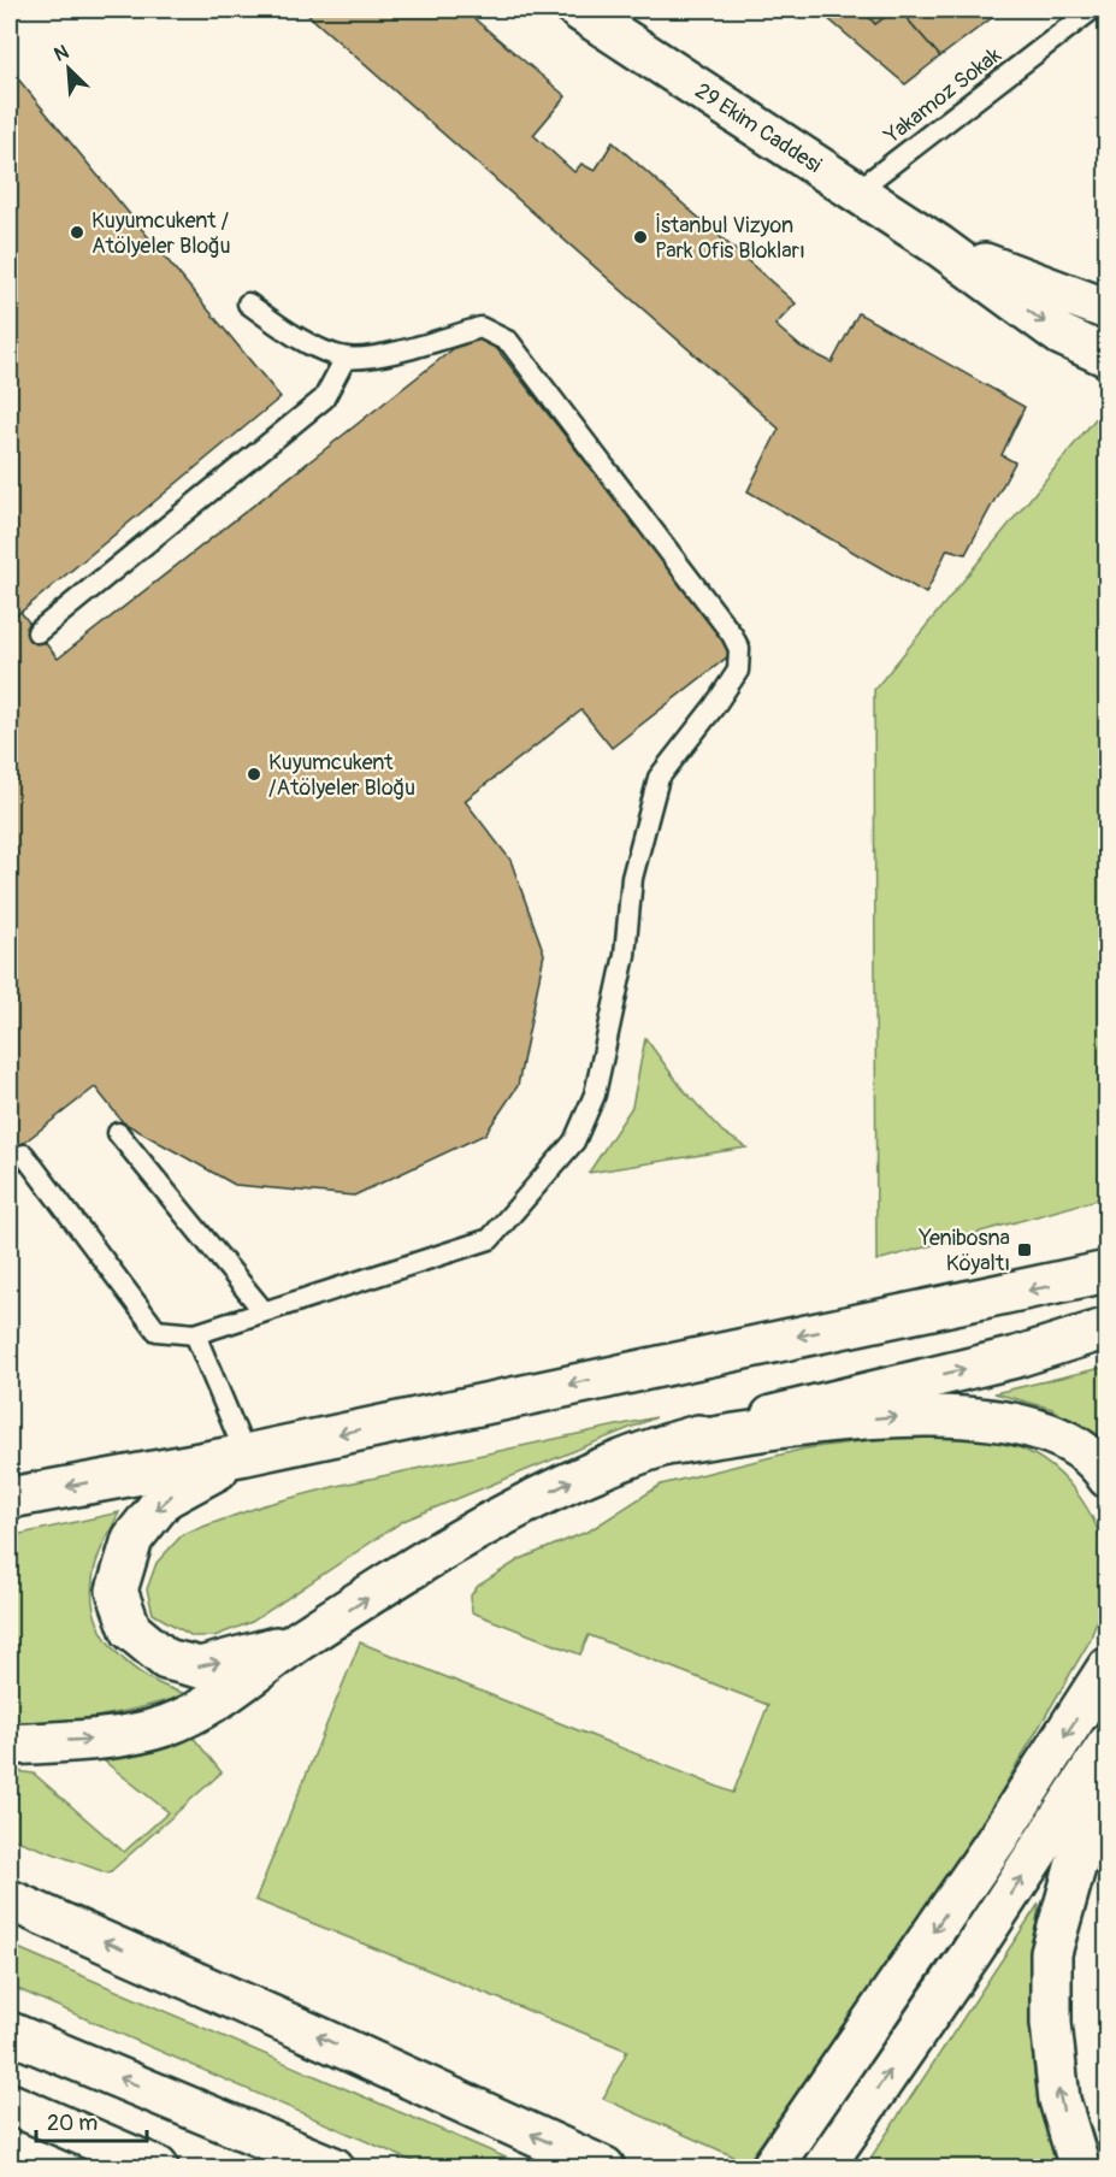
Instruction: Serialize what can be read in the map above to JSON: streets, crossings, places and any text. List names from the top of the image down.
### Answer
{
  "streets": {
    "main road": ["29 Ekim Caddesi"],
    "lane": ["Yakamoz Sokak"]
  },
  "crossings": [
    ["Yakamoz Sokak", "29 Ekim Caddesi"]
  ],
  "places": {
    "other": ["Kuyumcukent / Atölyeler Bloğu", "İstanbul Vizyon Park Ofis Blokları", "Kuyumcukent /Atölyeler Bloğu"],
    "transit": ["Yenibosna Köyaltı"]
  },
  "scale_bar": "20 m",
  "north": "top left"
}
